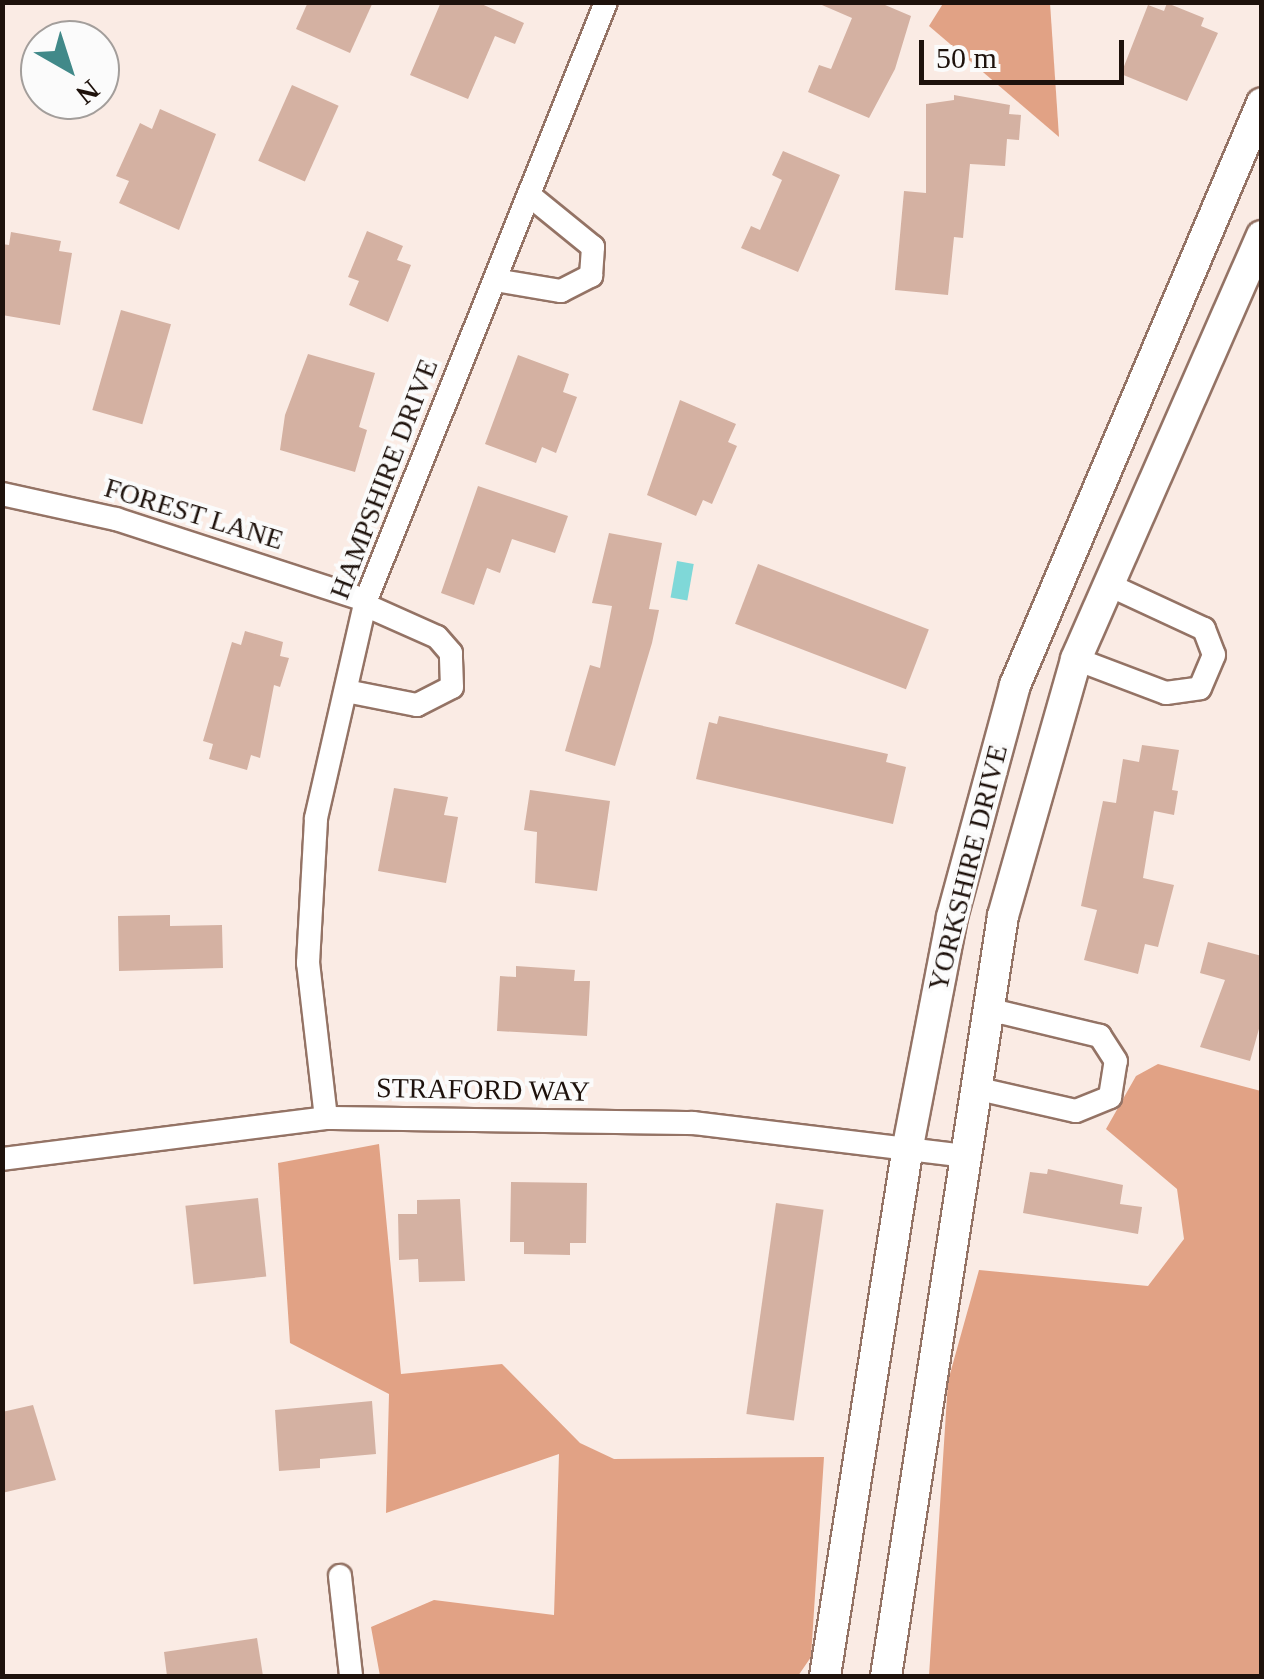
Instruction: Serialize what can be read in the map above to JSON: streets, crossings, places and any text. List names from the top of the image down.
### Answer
{
  "streets": {
    "street": [
      "HAMPSHIRE DRIVE",
      "FOREST LANE",
      "YORKSHIRE DRIVE",
      "STRAFORD WAY"
    ]
  },
  "crossings": [
    ["HAMPSHIRE DRIVE", "FOREST LANE"],
    ["HAMPSHIRE DRIVE", "STRAFORD WAY"],
    ["YORKSHIRE DRIVE", "STRAFORD WAY"]
  ],
  "scale_bar": "50 m",
  "north": "bottom right"
}
